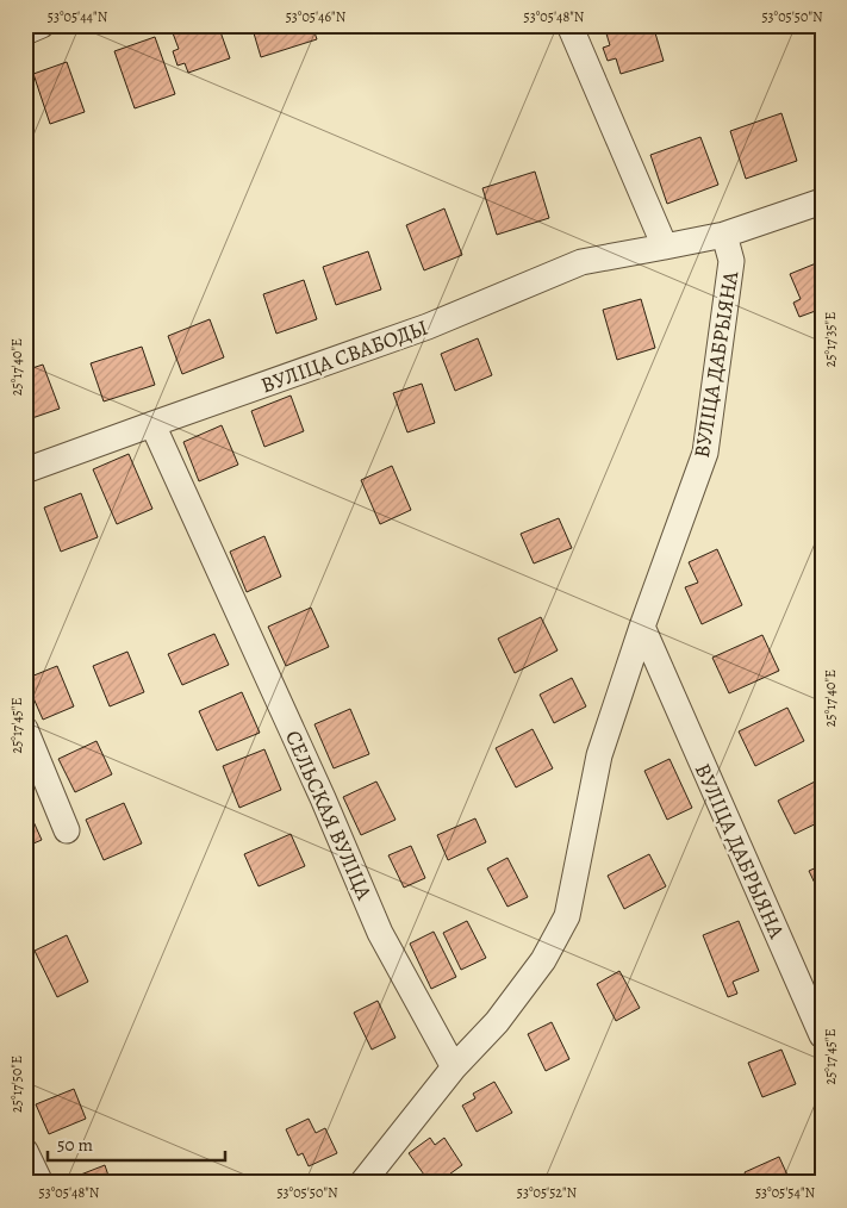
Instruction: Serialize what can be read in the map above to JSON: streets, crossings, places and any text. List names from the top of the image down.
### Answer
{
  "streets": {
    "street": ["ВУЛІЦА СВАБОДЫ", "ВУЛІЦА ДАБРЫЯНА", "СЕЛЬСКАЯ ВУЛІЦА"]
  },
  "crossings": [
    ["ВУЛІЦА СВАБОДЫ", "СЕЛЬСКАЯ ВУЛІЦА"]
  ],
  "scale_bar": "50 m",
  "coordinates": [
    "53°05'44\"N",
    "53°05'46\"N",
    "53°05'48\"N",
    "53°05'50\"N",
    "25°17'35\"E",
    "25°17'40\"E",
    "25°17'45\"E",
    "25°17'50\"E",
    "53°05'52\"N",
    "53°05'54\"N"
  ]
}
